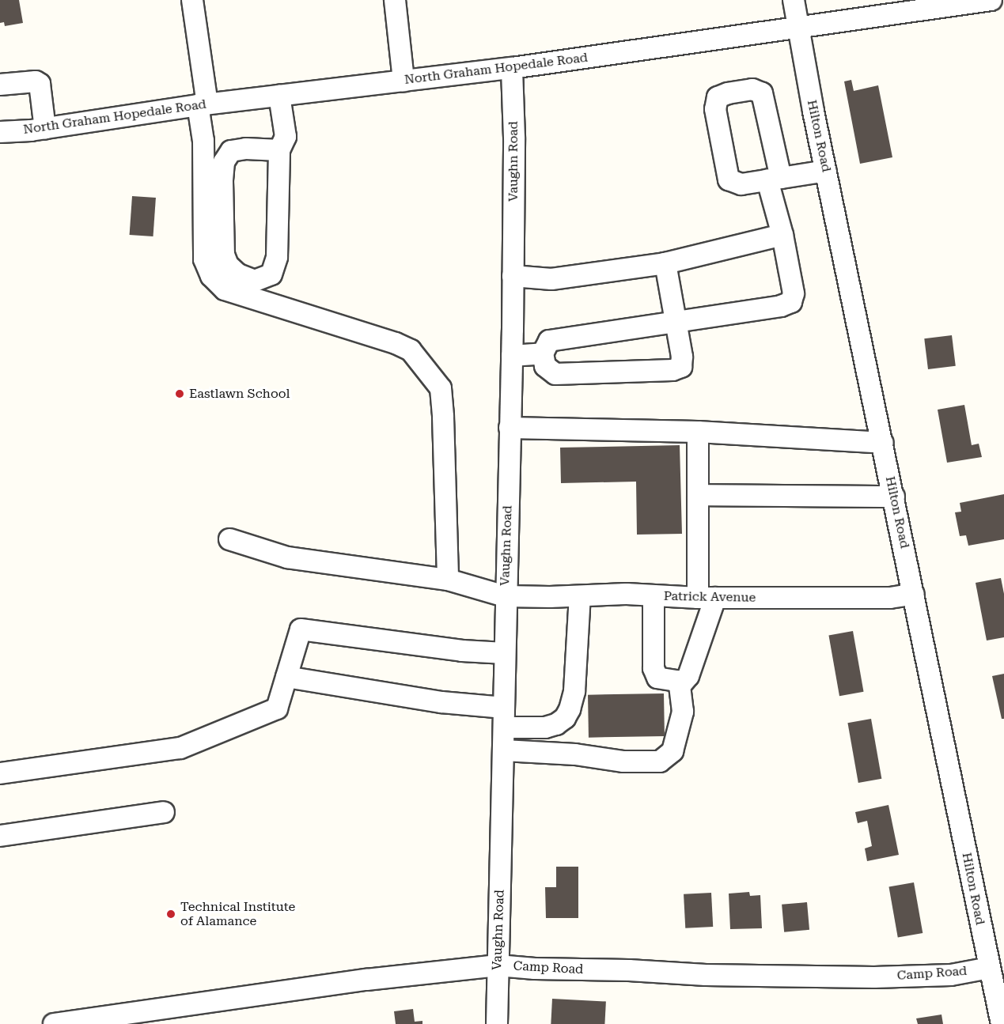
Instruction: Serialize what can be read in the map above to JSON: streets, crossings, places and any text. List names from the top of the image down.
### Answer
{
  "streets": {
    "street": [
      "North Graham Hopedale Road",
      "Hilton Road",
      "Vaughn Road",
      "Patrick Avenue",
      "Camp Road"
    ]
  },
  "crossings": [
    ["North Graham Hopedale Road", "Hilton Road"],
    ["North Graham Hopedale Road", "Vaughn Road"],
    ["Hilton Road", "Patrick Avenue"],
    ["Hilton Road", "Camp Road"],
    ["Vaughn Road", "Patrick Avenue"],
    ["Vaughn Road", "Camp Road"]
  ],
  "places": ["Eastlawn School", "Technical Institute of Alamance"]
}
